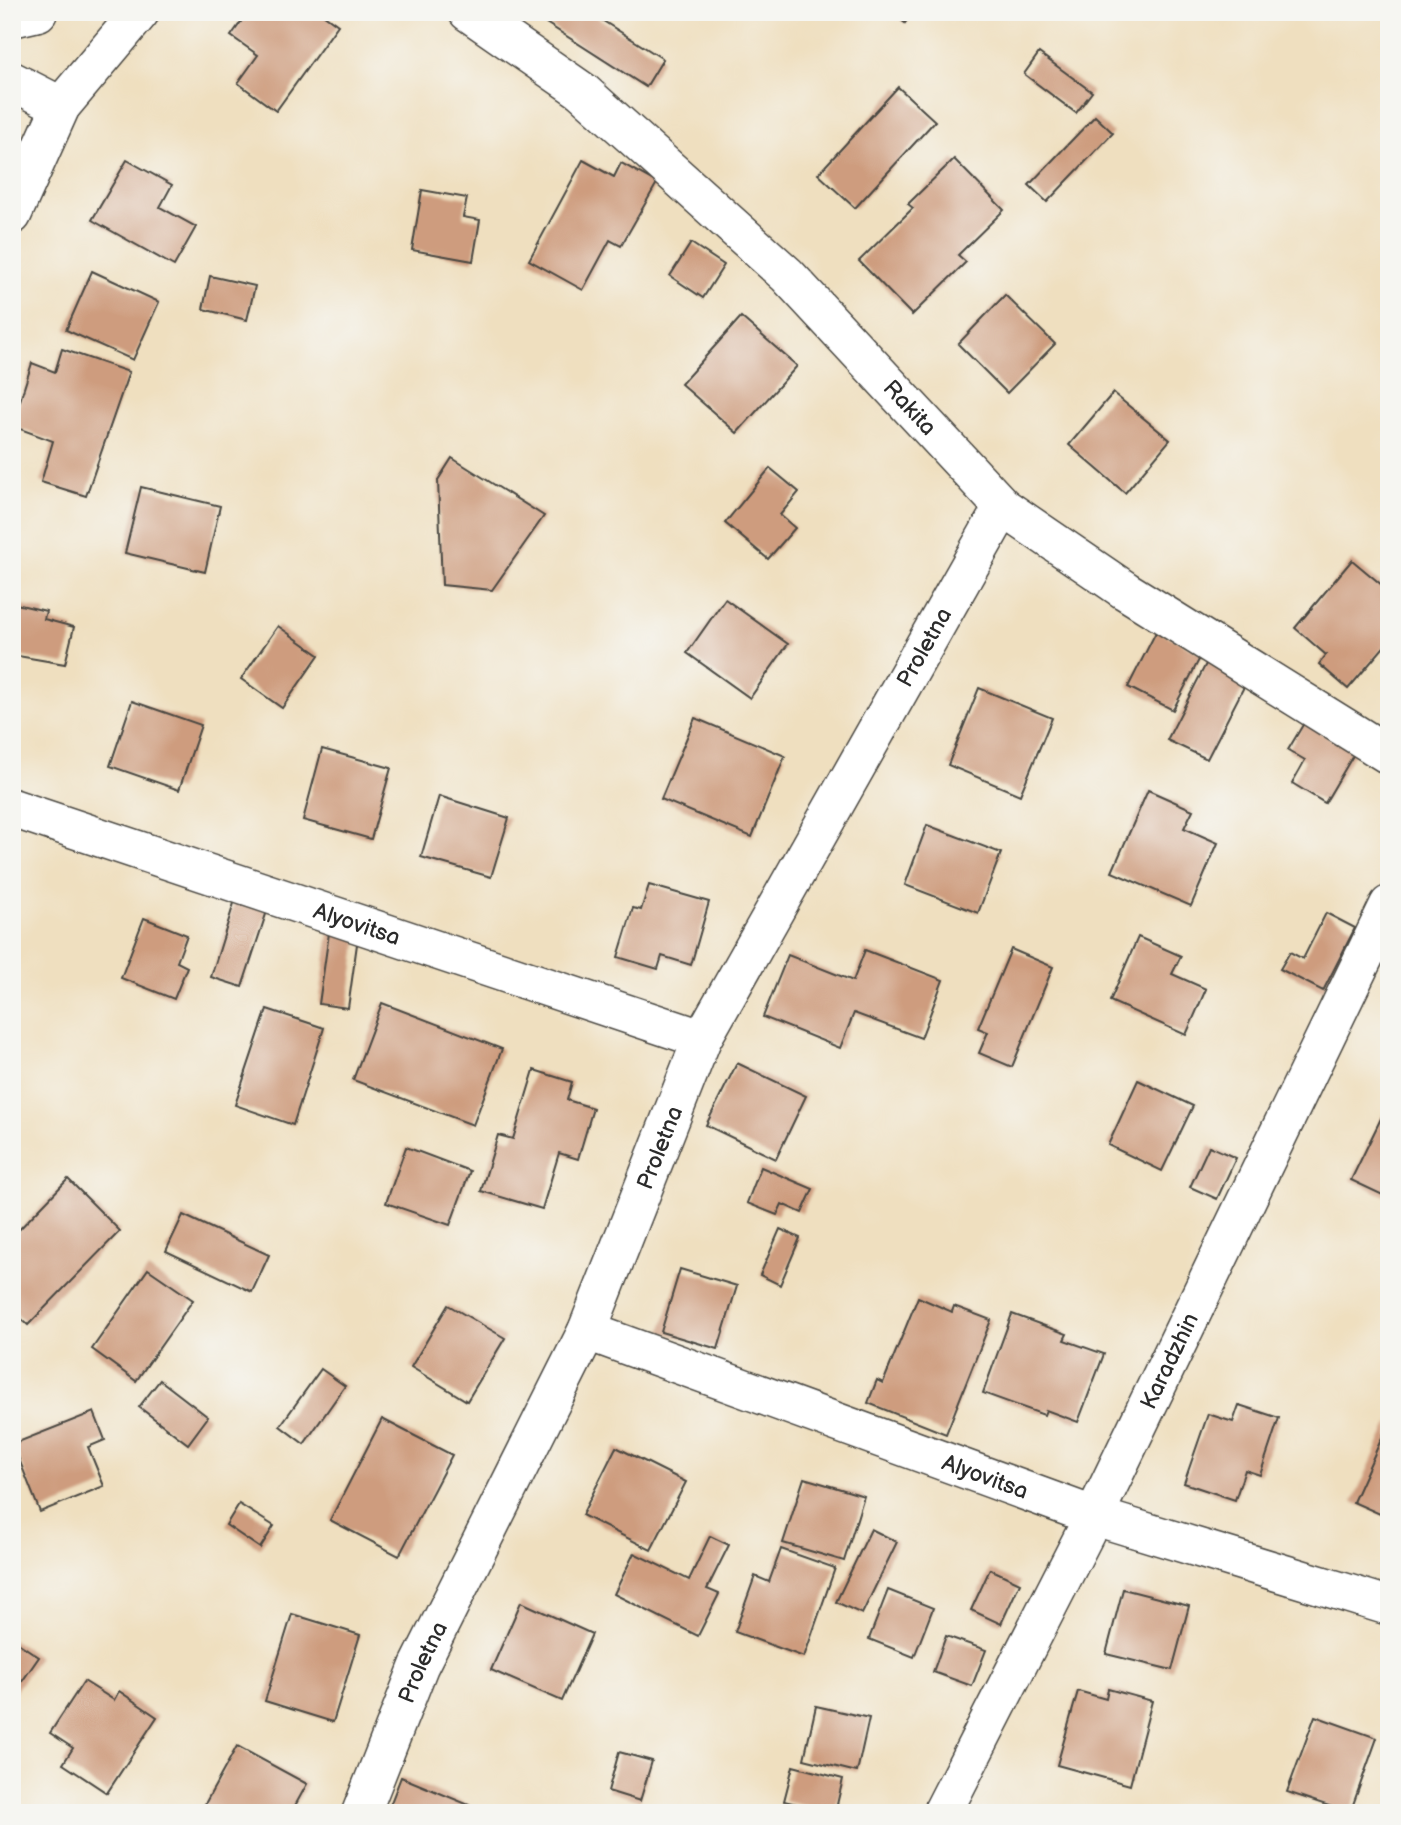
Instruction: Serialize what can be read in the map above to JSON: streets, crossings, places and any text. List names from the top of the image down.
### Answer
{
  "streets": {
    "street": [
      "Rakita",
      "Proletna",
      "Alyovitsa",
      "Karadzhin"
    ]
  },
  "crossings": [
    ["Rakita", "Proletna"],
    ["Proletna", "Alyovitsa"],
    ["Alyovitsa", "Karadzhin"]
  ]
}
